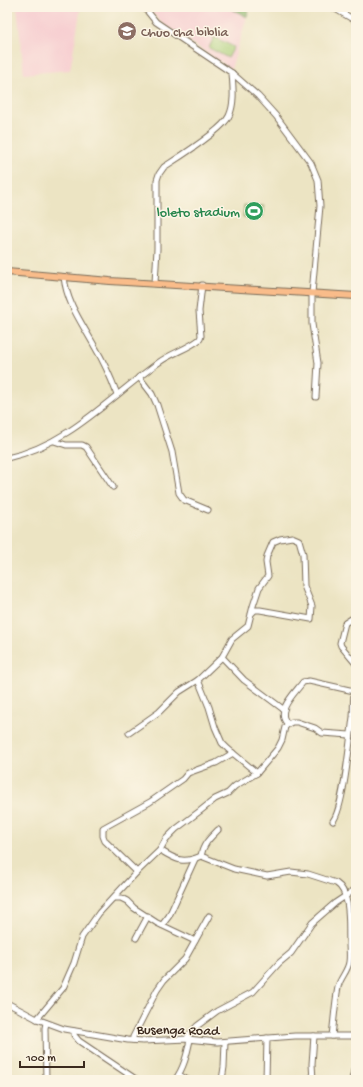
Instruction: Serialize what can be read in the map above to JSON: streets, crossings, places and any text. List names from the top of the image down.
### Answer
{
  "streets": {
    "street": ["Busenga Road"]
  },
  "places": {
    "school or university": ["Chuo cha biblia"],
    "sports": ["loleto stadium"]
  },
  "scale_bar": "100 m"
}
